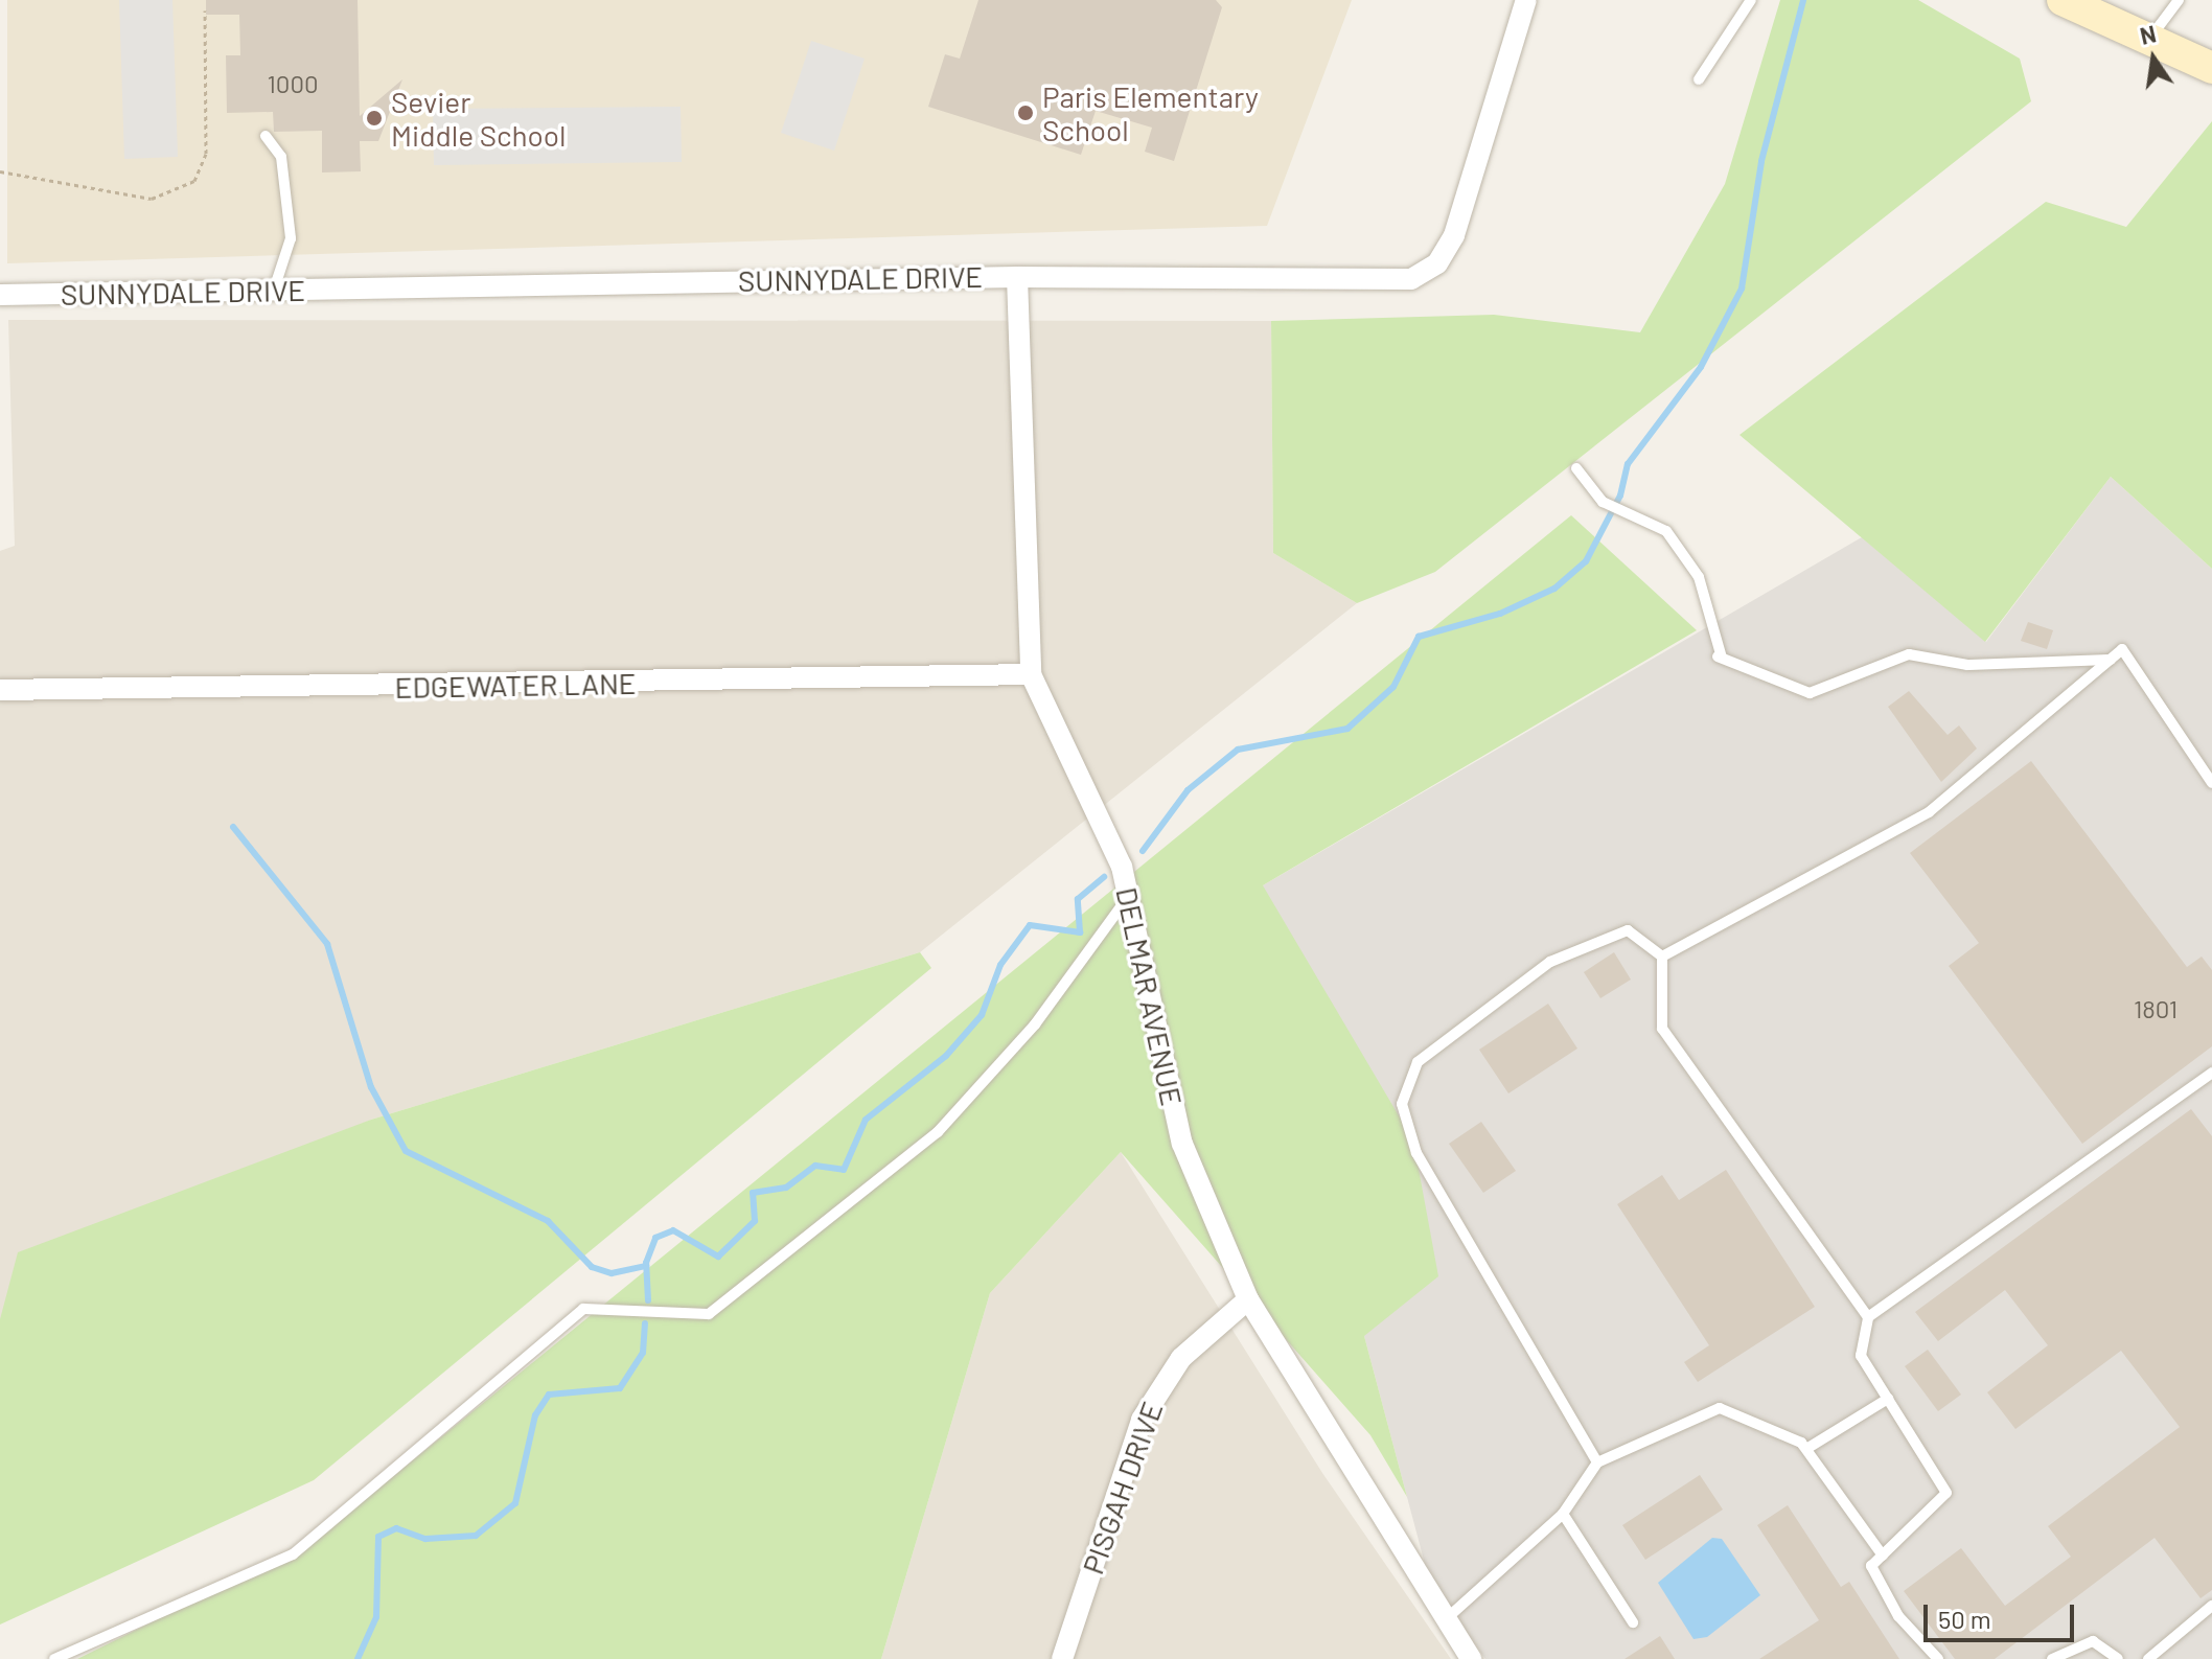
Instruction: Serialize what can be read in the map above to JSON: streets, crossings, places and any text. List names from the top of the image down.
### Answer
{
  "streets": {
    "street": [
      "SUNNYDALE DRIVE",
      "EDGEWATER LANE",
      "DELMAR AVENUE",
      "PISGAH DRIVE"
    ]
  },
  "crossings": [
    ["SUNNYDALE DRIVE", "DELMAR AVENUE"],
    ["EDGEWATER LANE", "DELMAR AVENUE"],
    ["DELMAR AVENUE", "PISGAH DRIVE"]
  ],
  "places": ["Paris Elementary School", "Sevier Middle School"],
  "house_numbers": ["1000", "1801"],
  "scale_bar": "50 m",
  "north": "top"
}
